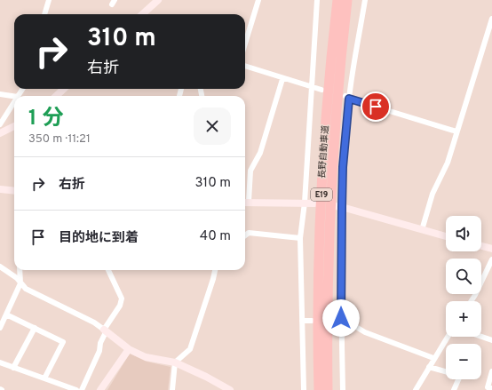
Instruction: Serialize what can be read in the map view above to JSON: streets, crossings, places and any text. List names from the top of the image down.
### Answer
{
  "streets": {
    "highway": ["長野自動車道", "E19"]
  },
  "page": {
    "turn": ["310 m", "右折"],
    "heading": ["1 分", "350 m · 11:21"],
    "list": [
      {
        "name": "右折",
        "value": "310 m"
      },
      {
        "name": "目的地に到着",
        "value": "40 m"
      }
    ],
    "map_buttons": ["+", "−"]
  }
}
